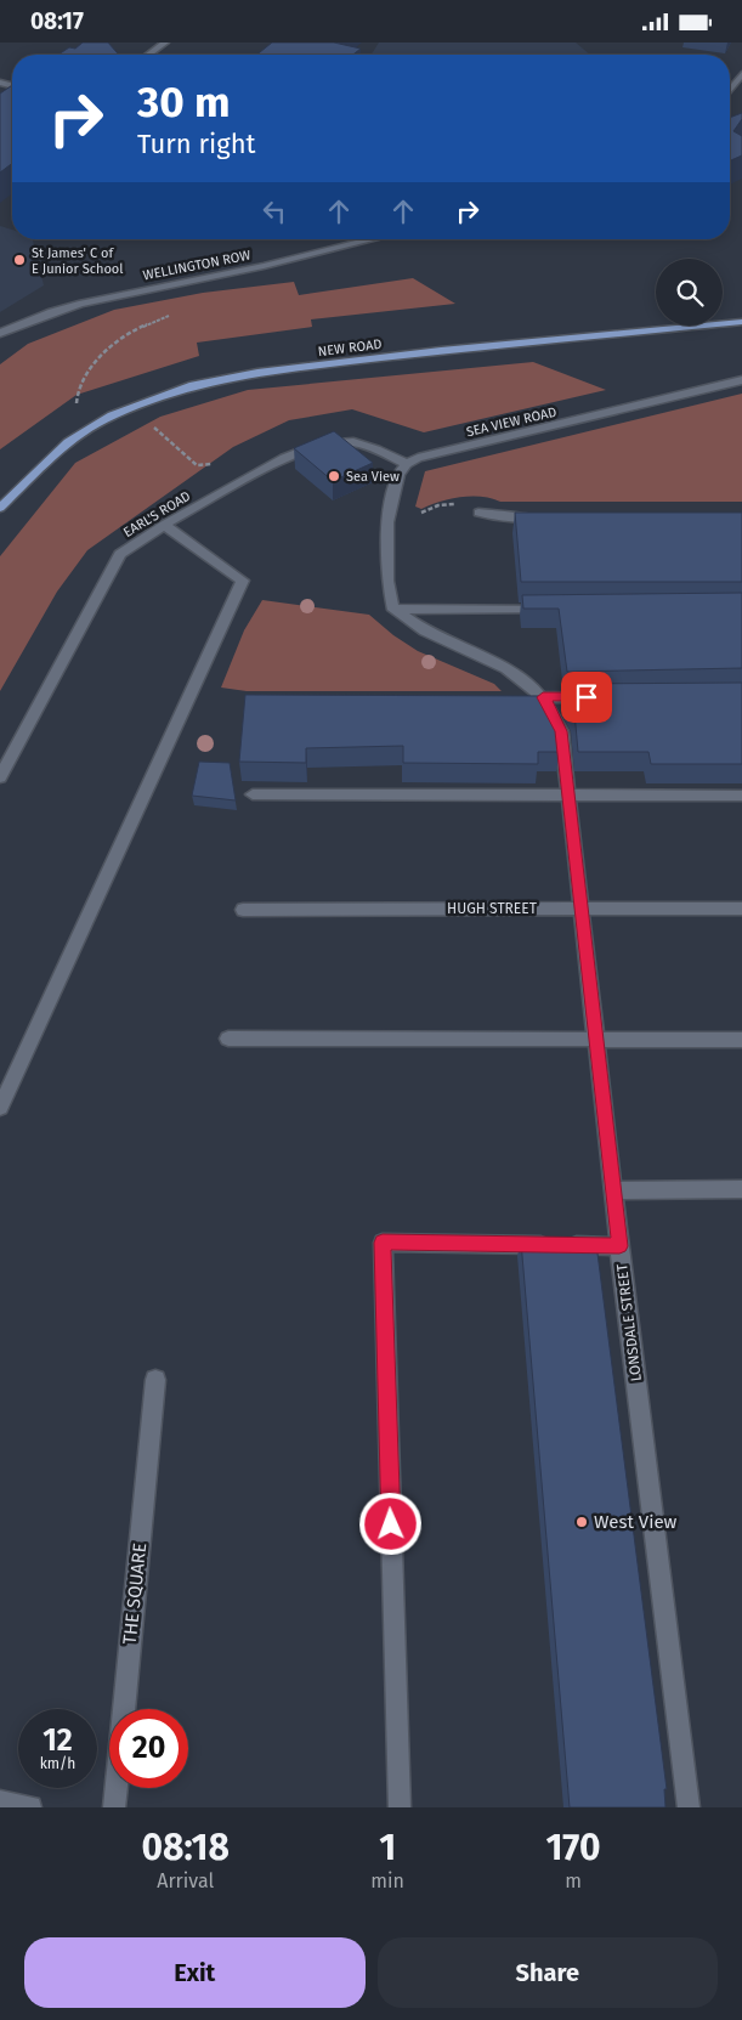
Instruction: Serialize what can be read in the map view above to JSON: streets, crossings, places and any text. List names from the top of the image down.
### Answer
{
  "streets": {
    "main road": ["NEW ROAD"],
    "street": [
      "WELLINGTON ROW",
      "SEA VIEW ROAD",
      "EARL'S ROAD",
      "HUGH STREET",
      "LONSDALE STREET",
      "THE SQUARE"
    ]
  },
  "crossings": [
    ["SEA VIEW ROAD", "EARL'S ROAD"],
    ["HUGH STREET", "LONSDALE STREET"]
  ],
  "places": ["St James' C of E Junior School", "Sea View", "West View"],
  "page": {
    "status": "08:17",
    "turn": ["30 m", "Turn right"],
    "speed": "12 km/h",
    "limit": "20",
    "eta": [
      "08:18",
      "Arrival",
      "1",
      "min",
      "170",
      "m"
    ],
    "buttons": ["Exit", "Share"]
  }
}
